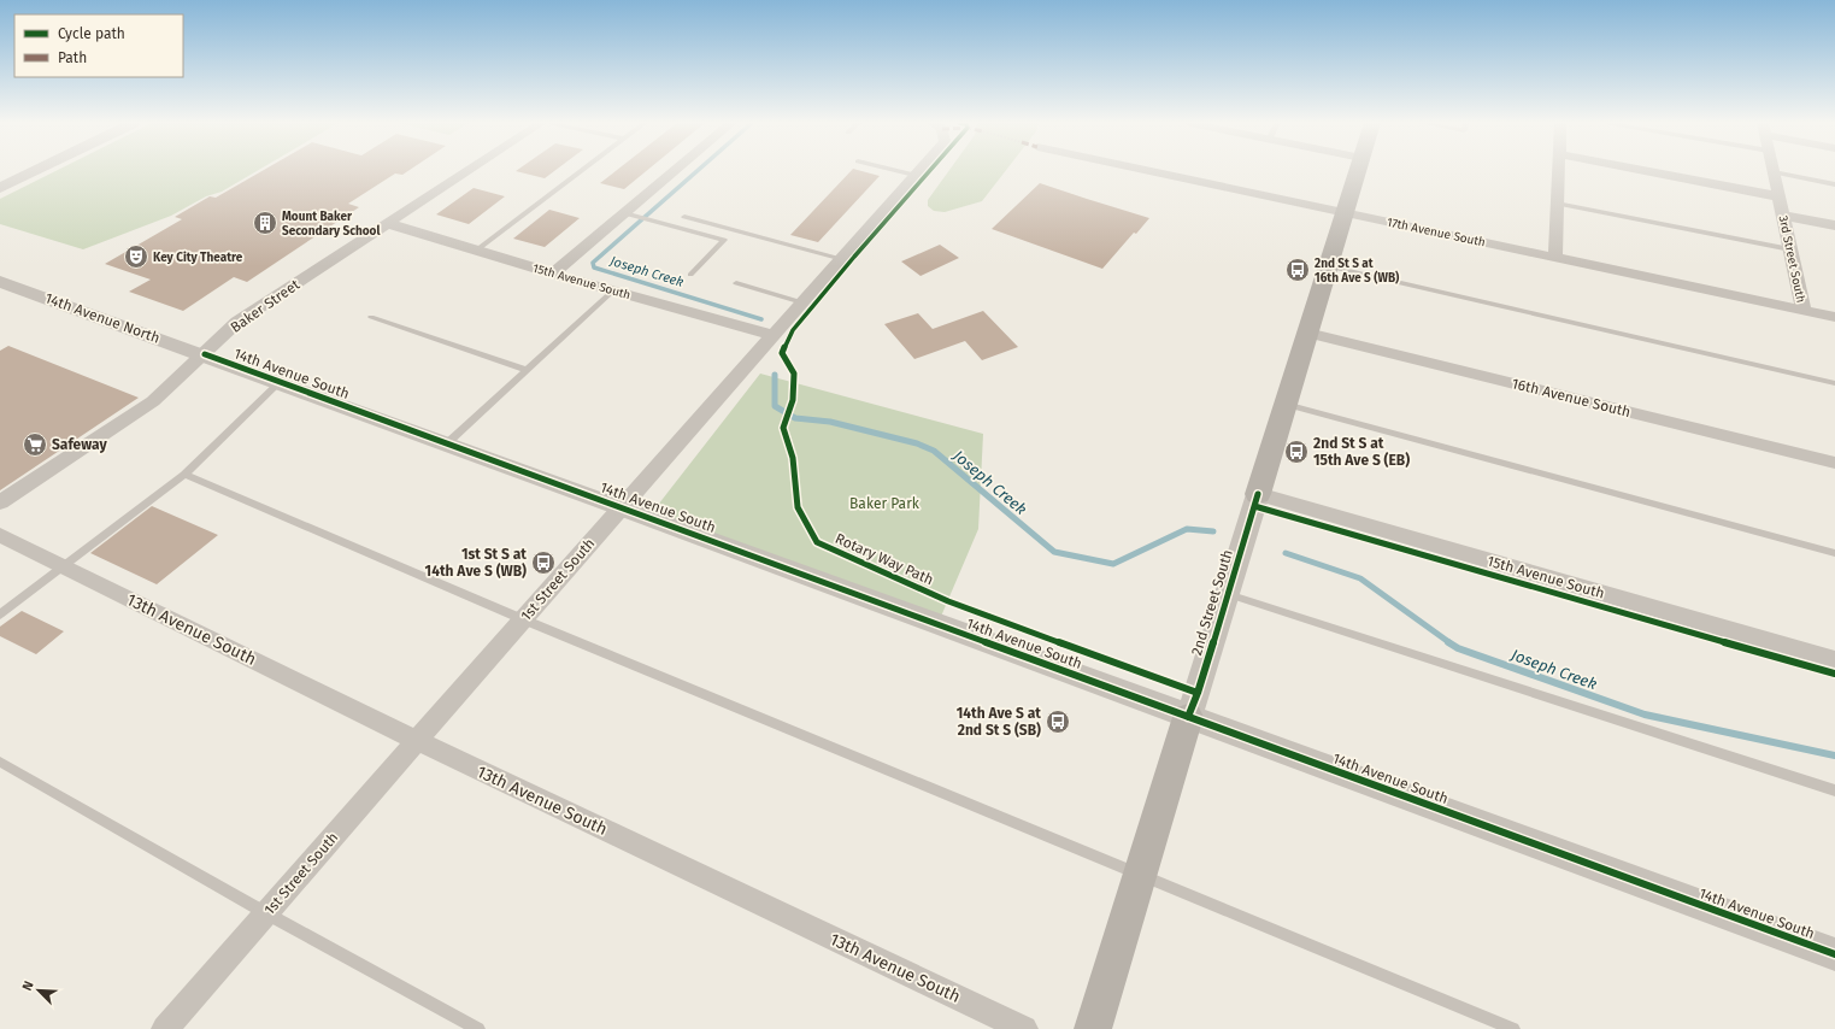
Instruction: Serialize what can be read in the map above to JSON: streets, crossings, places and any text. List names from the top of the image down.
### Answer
{
  "streets": {
    "main road": ["2nd Street South"],
    "street": [
      "17th Avenue South",
      "3rd Street South",
      "15th Avenue South",
      "Baker Street",
      "14th Avenue North",
      "14th Avenue South",
      "16th Avenue South",
      "1st Street South",
      "13th Avenue South"
    ],
    "cycle path": ["Rotary Way Path"]
  },
  "crossings": [
    ["17th Avenue South", "3rd Street South"],
    ["17th Avenue South", "2nd Street South"],
    ["15th Avenue South", "Baker Street"],
    ["15th Avenue South", "1st Street South"],
    ["15th Avenue South", "2nd Street South"],
    ["Baker Street", "14th Avenue North"],
    ["Baker Street", "14th Avenue South"],
    ["14th Avenue North", "14th Avenue South"],
    ["14th Avenue South", "1st Street South"],
    ["14th Avenue South", "2nd Street South"],
    ["16th Avenue South", "2nd Street South"],
    ["1st Street South", "13th Avenue South"]
  ],
  "water": ["Joseph Creek"],
  "parks": ["Baker Park"],
  "places": {
    "building": ["Mount Baker Secondary School"],
    "theatre": ["Key City Theatre"],
    "bus stop": [
      "2nd St S at 16th Ave S (WB)",
      "2nd St S at 15th Ave S (EB)",
      "1st St S at 14th Ave S (WB)",
      "14th Ave S at 2nd St S (SB)"
    ],
    "supermarket": ["Safeway"]
  },
  "legend": ["Cycle path", "Path"],
  "north": "top left"
}
